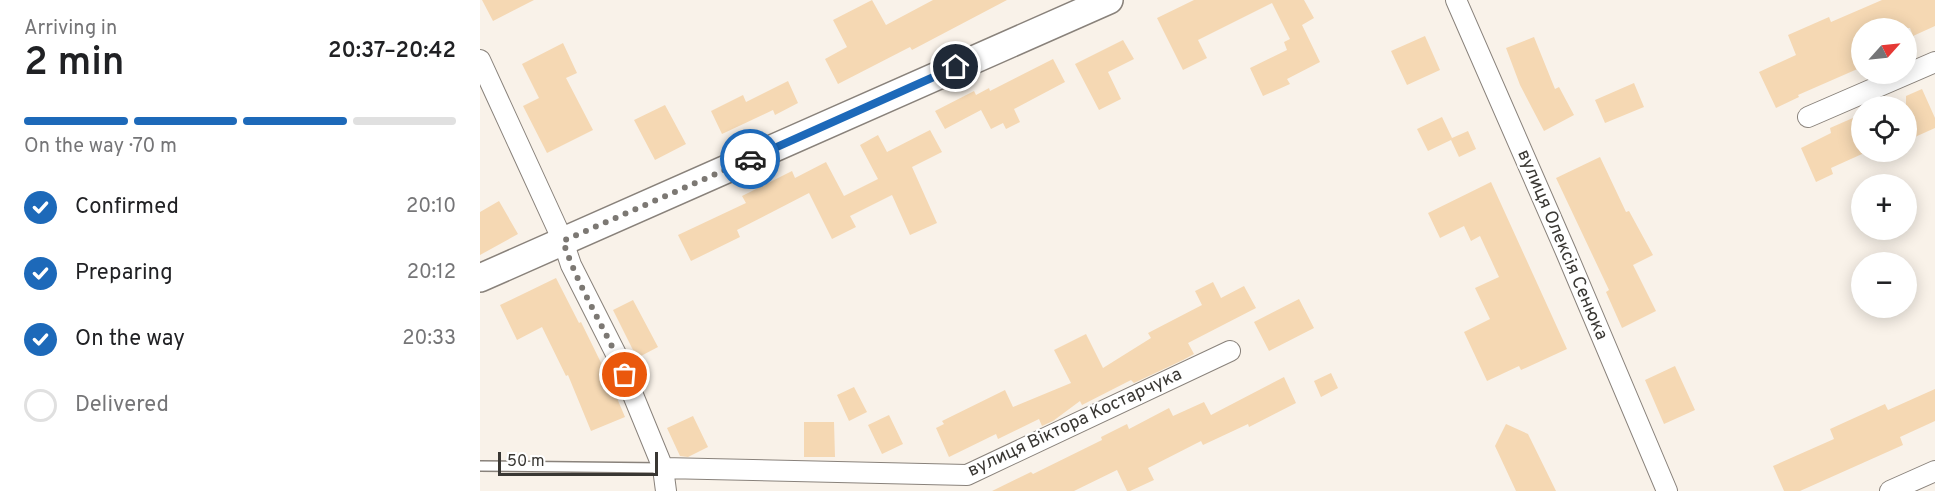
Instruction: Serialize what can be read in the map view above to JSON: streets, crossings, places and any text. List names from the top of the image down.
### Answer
{
  "streets": {
    "street": ["вулиця Олексія Сенюка", "вулиця Віктора Костарчука"]
  },
  "scale_bar": "50 m",
  "north": "top right",
  "page": {
    "heading": ["2 min", "Arriving in", "20:37–20:42"],
    "map_buttons": ["+", "−"],
    "bar": "On the way · 70 m",
    "list": [
      ["Confirmed", "20:10"],
      ["Preparing", "20:12"],
      ["On the way", "20:33"],
      "Delivered"
    ],
    "scale": "50 m"
  }
}
